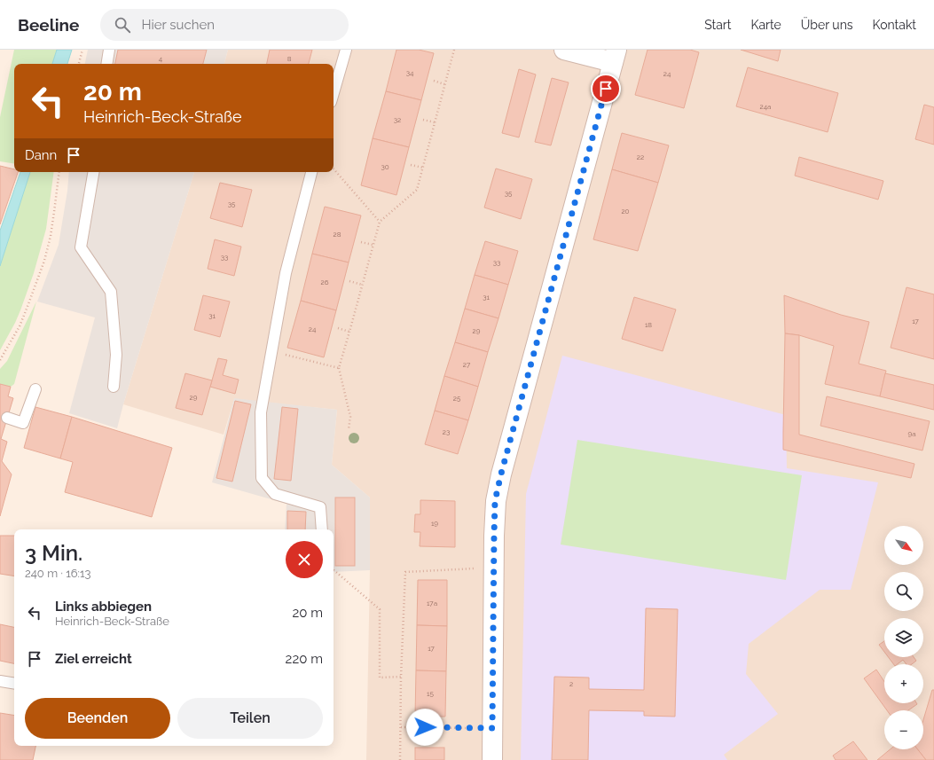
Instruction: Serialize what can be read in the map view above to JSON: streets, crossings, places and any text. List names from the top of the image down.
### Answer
{
  "house_numbers": [
    "4",
    "8",
    "34",
    "24",
    "24a",
    "32",
    "22",
    "30",
    "35",
    "35",
    "20",
    "28",
    "33",
    "33",
    "26",
    "31",
    "31",
    "17",
    "18",
    "24",
    "29",
    "27",
    "29",
    "25",
    "23",
    "9a",
    "19",
    "17a",
    "17",
    "2",
    "15"
  ],
  "north": "bottom right",
  "page": {
    "header": "Beeline",
    "search": "Hier suchen",
    "nav": [
      "Start",
      "Karte",
      "Über uns",
      "Kontakt"
    ],
    "turn": ["20 m", "Heinrich-Beck-Straße"],
    "then": "Dann",
    "map_buttons": ["+", "−"],
    "heading": ["3 Min.", "240 m · 16:13"],
    "list": [
      {
        "name": "Links abbiegen",
        "note": "Heinrich-Beck-Straße",
        "value": "20 m"
      },
      {
        "name": "Ziel erreicht",
        "value": "220 m"
      }
    ],
    "buttons": ["Beenden", "Teilen"]
  }
}
